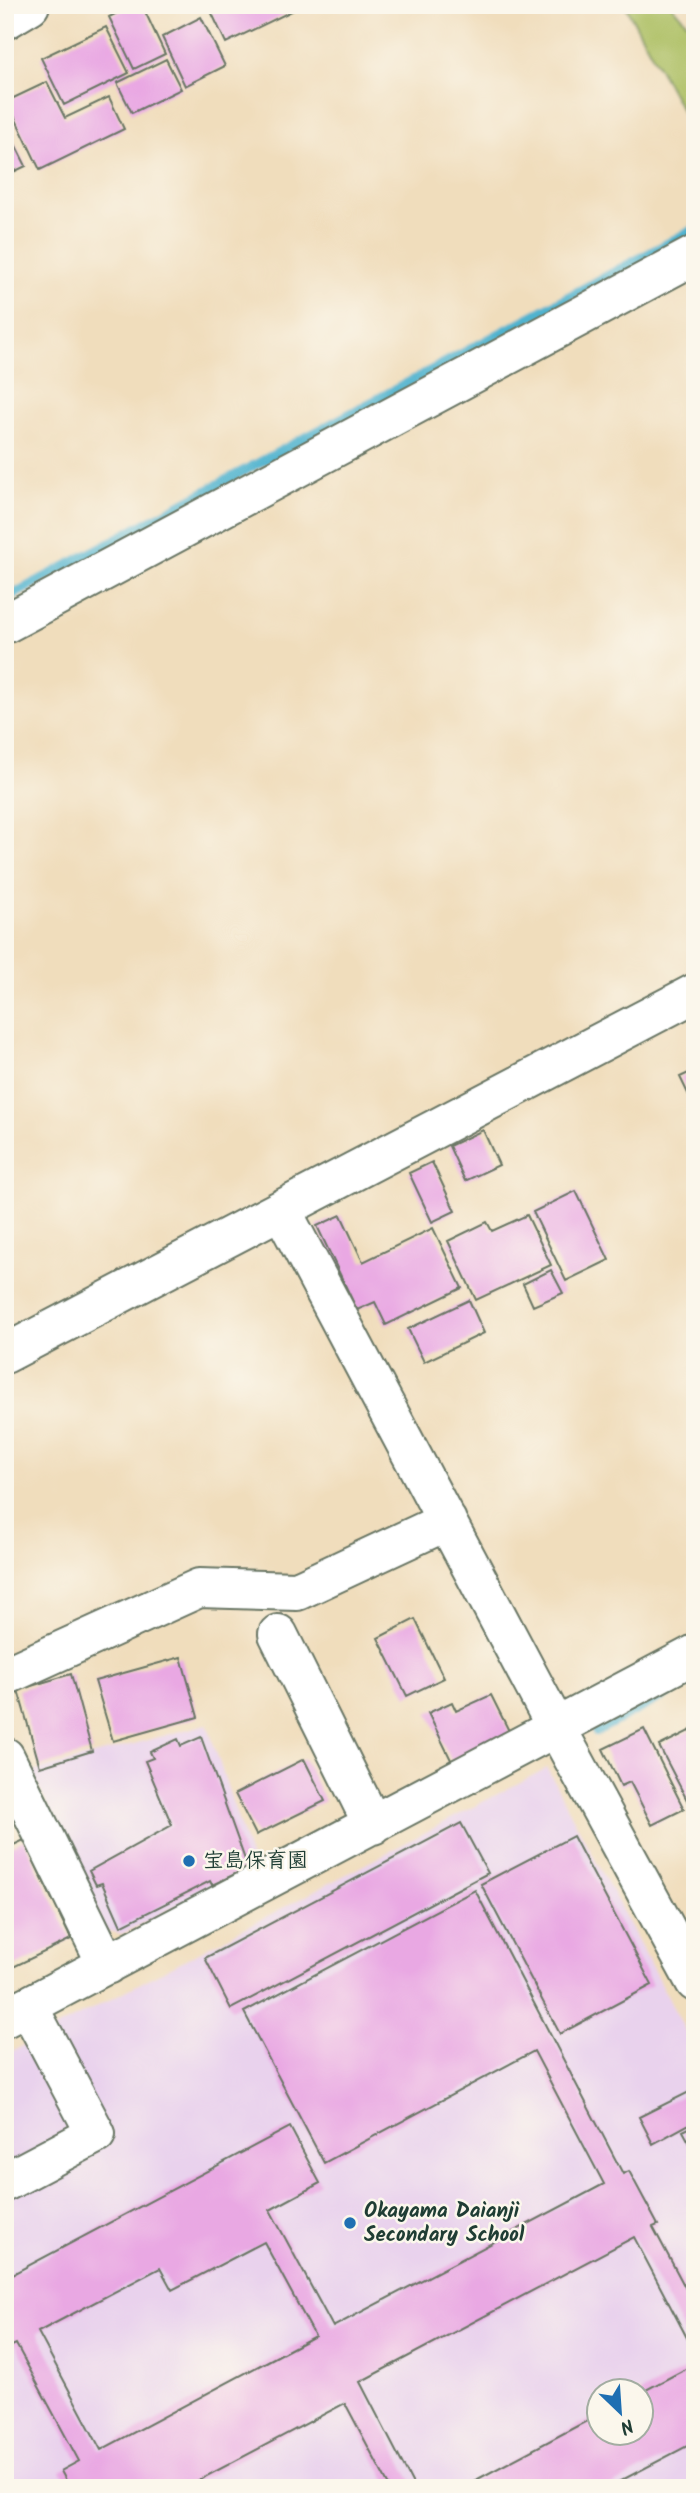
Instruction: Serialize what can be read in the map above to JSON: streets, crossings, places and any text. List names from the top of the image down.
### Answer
{
  "places": ["宝島保育園", "Okayama Daianji Secondary School"],
  "north": "bottom right"
}
